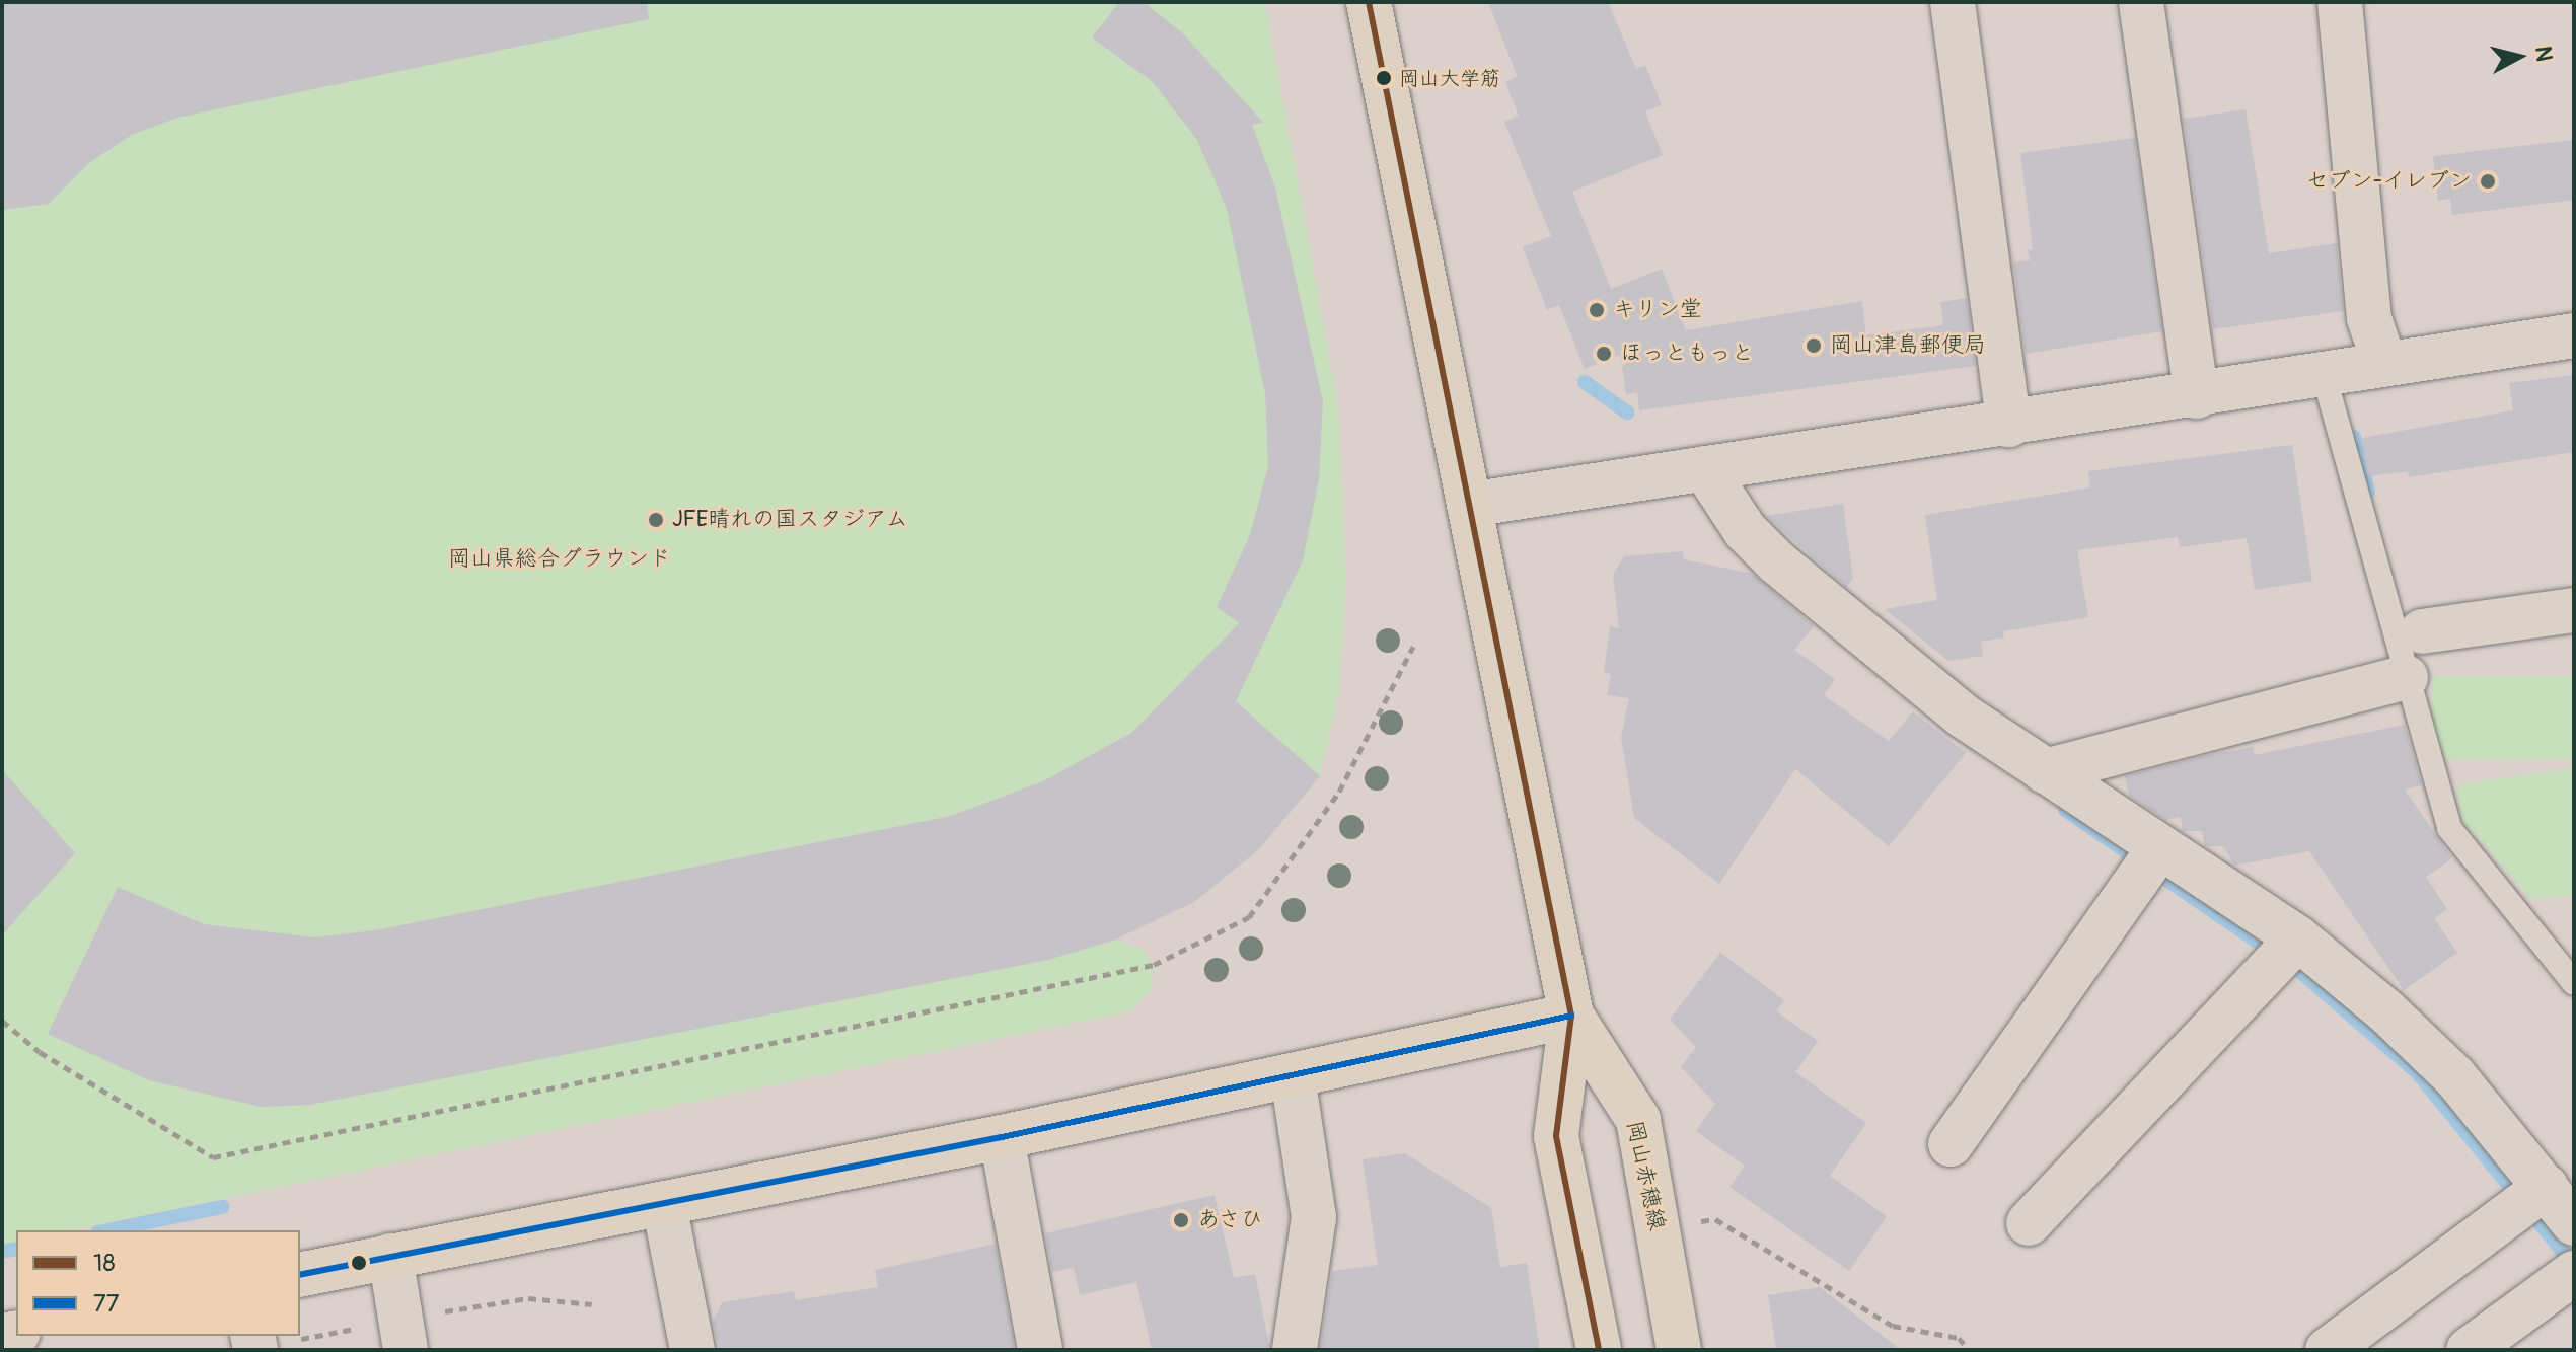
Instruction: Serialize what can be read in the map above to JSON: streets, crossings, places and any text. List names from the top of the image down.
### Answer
{
  "streets": {
    "main road": ["岡山赤穂線"]
  },
  "parks": ["岡山県総合グラウンド"],
  "places": [
    "岡山大学筋",
    "セブン-イレブン",
    "キリン堂",
    "岡山津島郵便局",
    "ほっともっと",
    "JFE晴れの国スタジアム",
    "あさひ"
  ],
  "lines": ["transit line 18", "transit line 77"],
  "legend": ["18", "77"],
  "north": "right"
}
